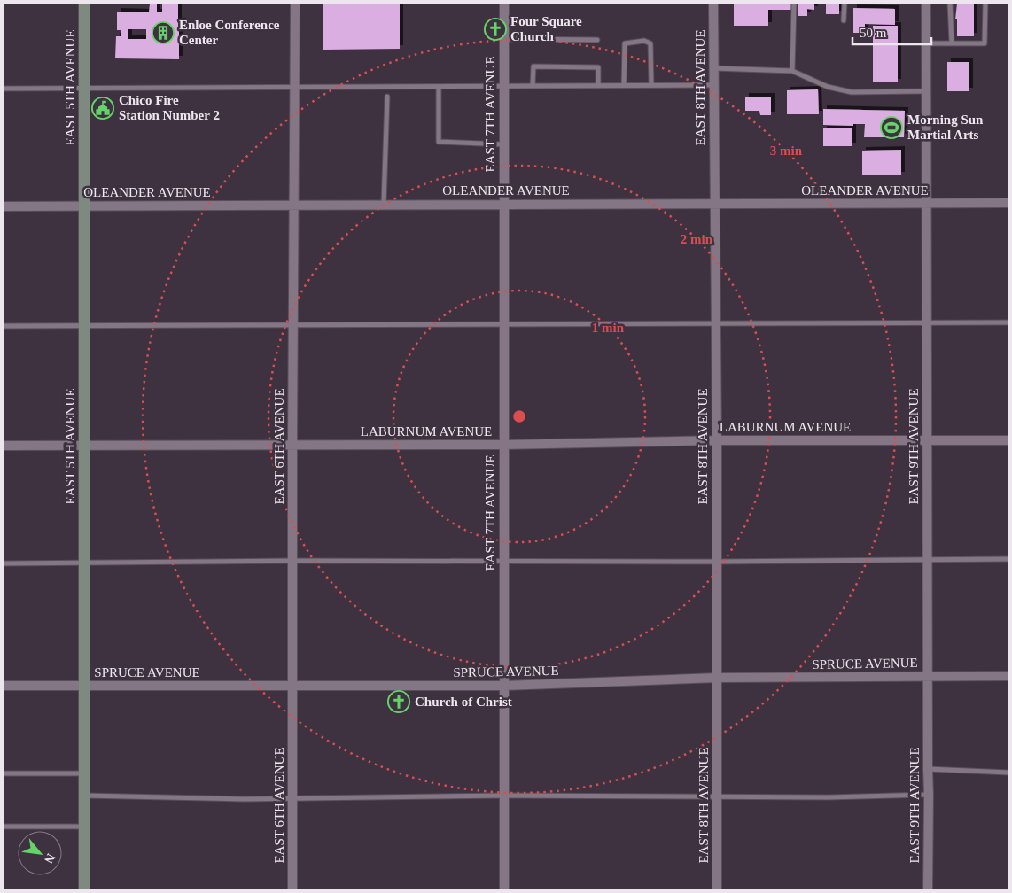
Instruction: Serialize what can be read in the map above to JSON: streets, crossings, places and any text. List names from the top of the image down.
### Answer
{
  "streets": {
    "street": [
      "EAST 5TH AVENUE",
      "EAST 8TH AVENUE",
      "EAST 7TH AVENUE",
      "OLEANDER AVENUE",
      "LABURNUM AVENUE",
      "EAST 6TH AVENUE",
      "EAST 9TH AVENUE",
      "SPRUCE AVENUE"
    ]
  },
  "crossings": [
    ["EAST 5TH AVENUE", "OLEANDER AVENUE"],
    ["EAST 5TH AVENUE", "LABURNUM AVENUE"],
    ["EAST 5TH AVENUE", "SPRUCE AVENUE"],
    ["EAST 8TH AVENUE", "OLEANDER AVENUE"],
    ["EAST 8TH AVENUE", "LABURNUM AVENUE"],
    ["EAST 8TH AVENUE", "SPRUCE AVENUE"],
    ["EAST 7TH AVENUE", "OLEANDER AVENUE"],
    ["EAST 7TH AVENUE", "LABURNUM AVENUE"],
    ["EAST 7TH AVENUE", "SPRUCE AVENUE"],
    ["OLEANDER AVENUE", "EAST 6TH AVENUE"],
    ["OLEANDER AVENUE", "EAST 9TH AVENUE"],
    ["LABURNUM AVENUE", "EAST 6TH AVENUE"],
    ["LABURNUM AVENUE", "EAST 9TH AVENUE"],
    ["EAST 6TH AVENUE", "SPRUCE AVENUE"],
    ["EAST 9TH AVENUE", "SPRUCE AVENUE"]
  ],
  "places": {
    "church": ["Four Square Church", "Church of Christ"],
    "building": ["Enloe Conference Center"],
    "public building": ["Chico Fire Station Number 2"],
    "sports": ["Morning Sun Martial Arts"]
  },
  "scale_bar": "50 m",
  "north": "bottom right",
  "rings": ["3 min", "2 min", "1 min"]
}
